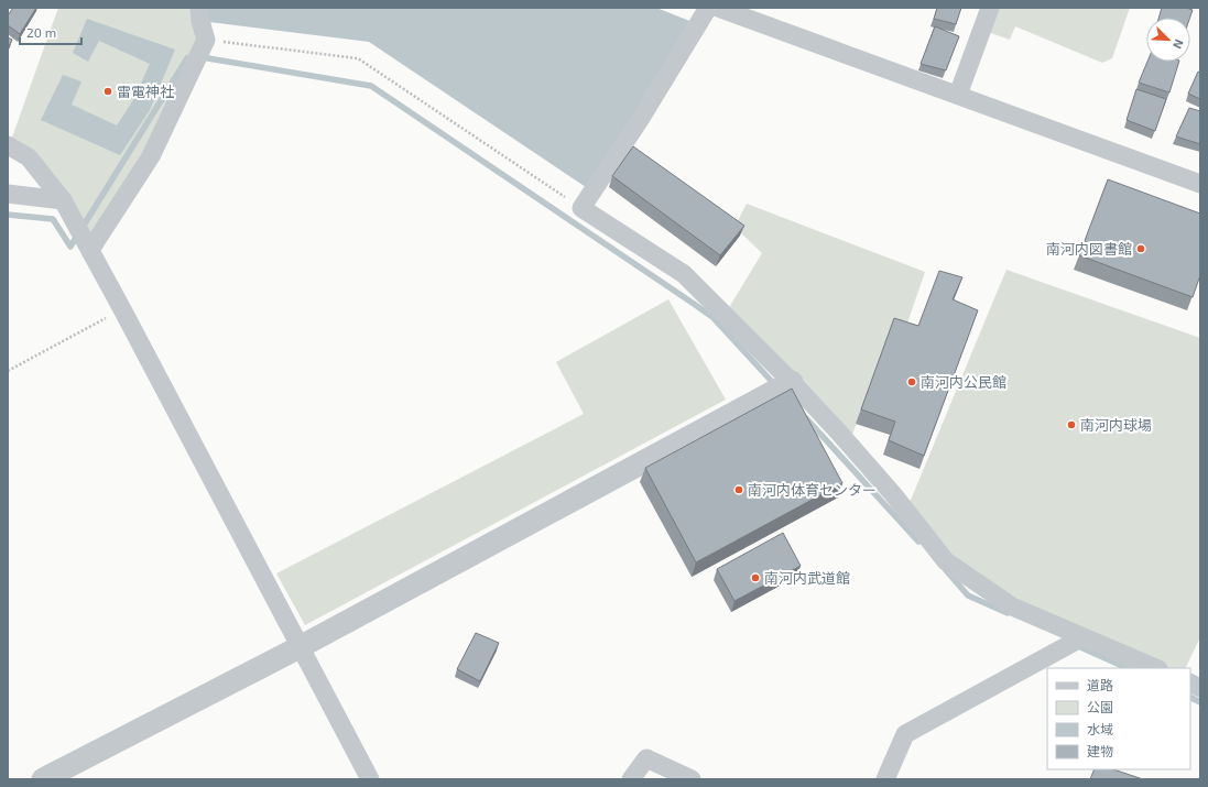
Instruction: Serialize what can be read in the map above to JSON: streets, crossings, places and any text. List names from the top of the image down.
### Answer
{
  "places": [
    "雷電神社",
    "南河内図書館",
    "南河内公民館",
    "南河内球場",
    "南河内体育センター",
    "南河内武道館"
  ],
  "legend": [
    "道路",
    "公園",
    "水域",
    "建物"
  ],
  "scale_bar": "20 m",
  "north": "bottom right"
}
